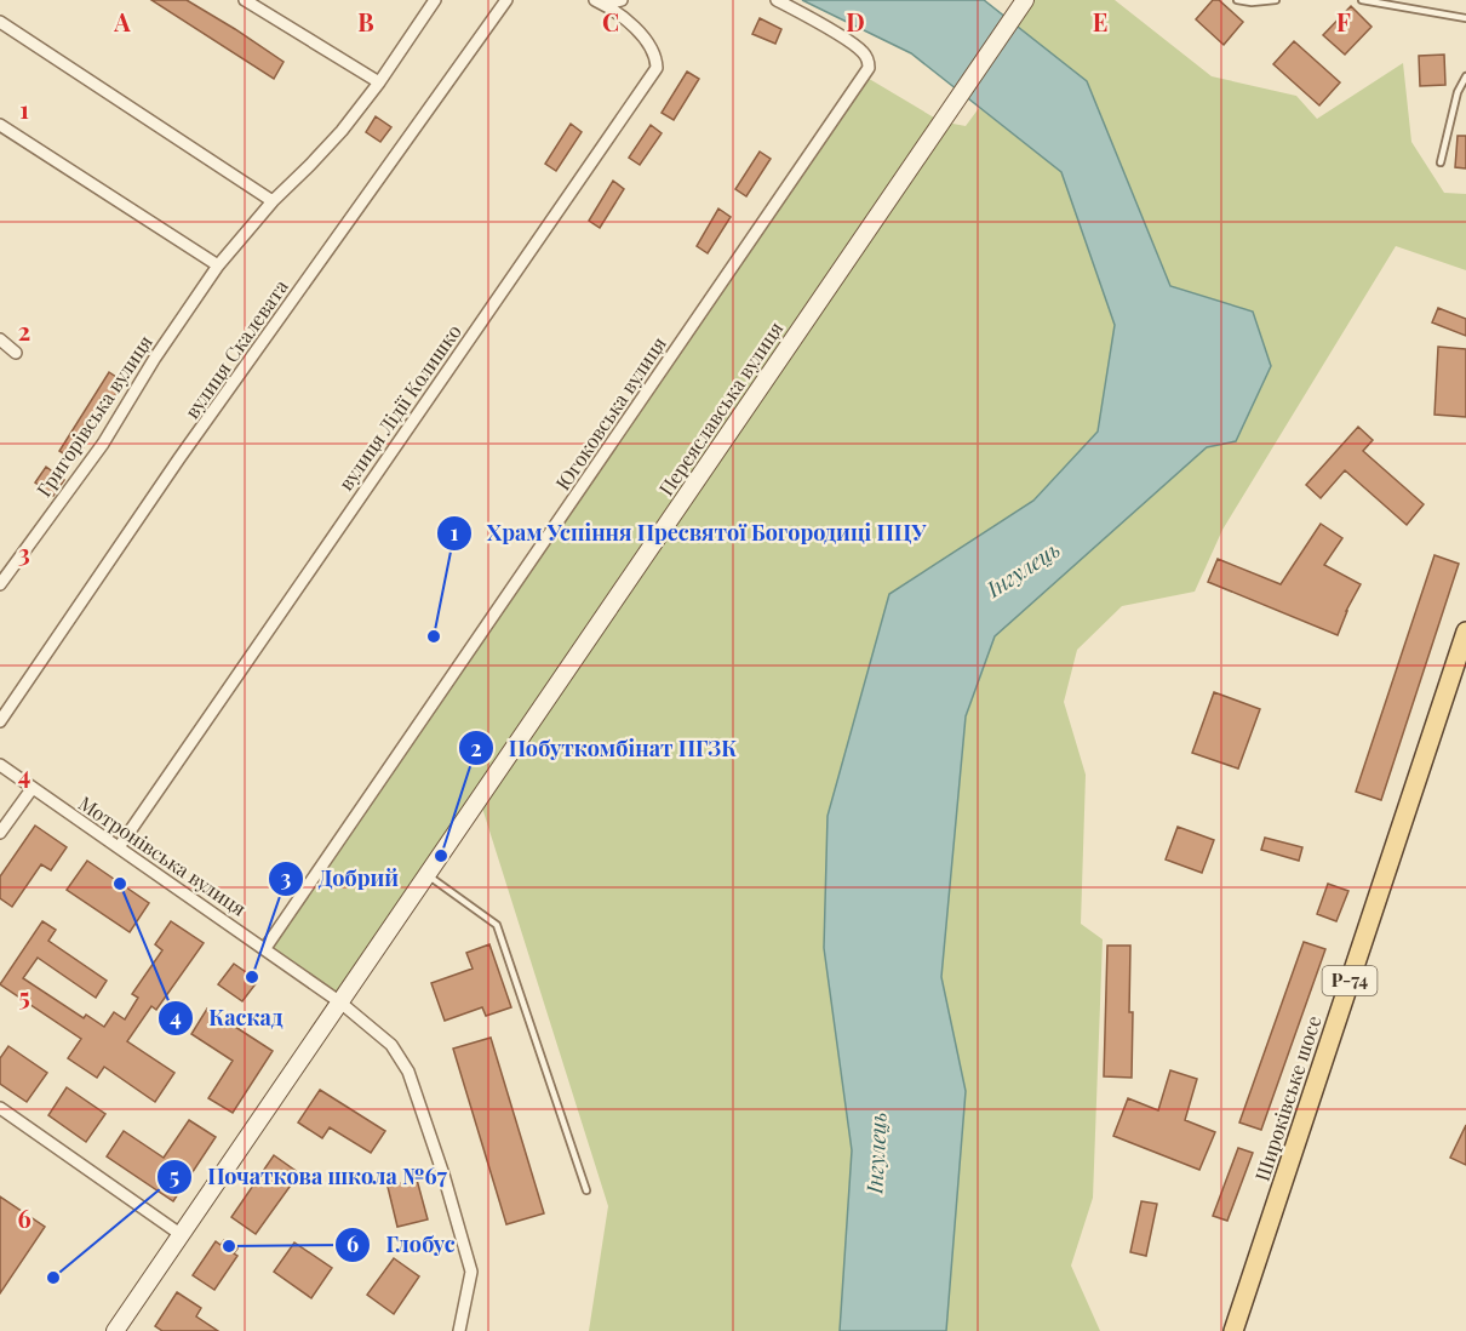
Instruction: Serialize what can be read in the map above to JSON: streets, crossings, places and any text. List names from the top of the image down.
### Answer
{
  "streets": {
    "main road": ["Р-74", "Широківське шосе"],
    "street": [
      "вулиця Скалевата",
      "вулиця Лідії Колишко",
      "Переяславська вулиця",
      "Югоковська вулиця",
      "Григорівська вулиця",
      "Мотронівська вулиця"
    ]
  },
  "crossings": [
    ["вулиця Лідії Колишко", "Мотронівська вулиця"],
    ["Переяславська вулиця", "Мотронівська вулиця"],
    ["Югоковська вулиця", "Мотронівська вулиця"]
  ],
  "water": ["Інгулець"],
  "places": [
    "Храм Успіння Пресвятої Богородиці ПЦУ",
    "Побуткомбінат ПГЗК",
    "Каскад",
    "Добрий",
    "Глобус",
    "Початкова школа №67"
  ],
  "grid": {
    "columns": [
      "A",
      "B",
      "C",
      "D",
      "E",
      "F"
    ],
    "rows": [
      "1",
      "2",
      "3",
      "4",
      "5",
      "6"
    ]
  }
}
